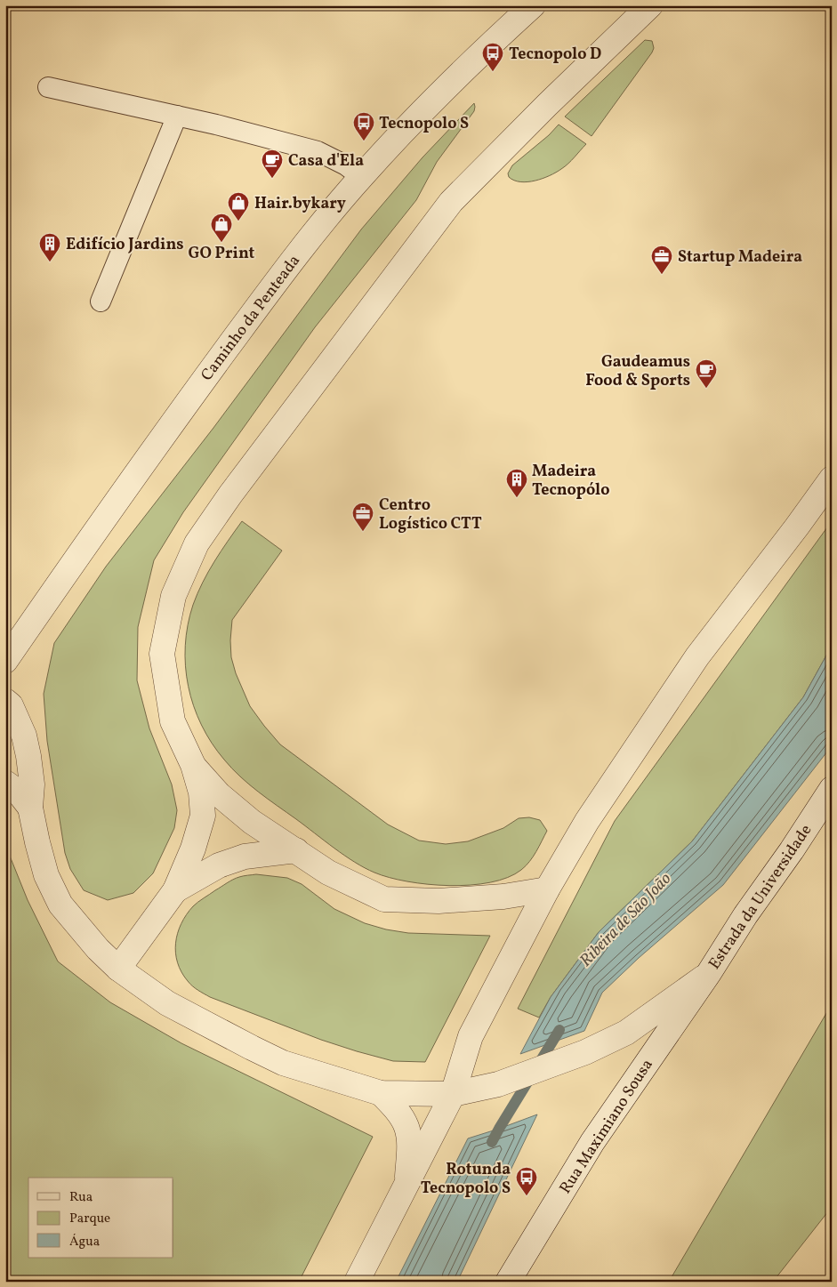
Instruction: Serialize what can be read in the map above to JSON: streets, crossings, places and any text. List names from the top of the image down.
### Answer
{
  "streets": {
    "street": ["Caminho da Penteada", "Estrada da Universidade", "Rua Maximiano Sousa"]
  },
  "crossings": [
    ["Estrada da Universidade", "Rua Maximiano Sousa"]
  ],
  "water": ["Ribeira de São João"],
  "places": {
    "bus stop": ["Tecnopolo D", "Tecnopolo S", "Rotunda Tecnopolo S"],
    "cafe": ["Casa d'Ela", "Gaudeamus Food & Sports"],
    "shop": ["Hair.bykary", "GO Print"],
    "building": ["Edifício Jardins", "Madeira Tecnopólo"],
    "office": ["Startup Madeira", "Centro Logístico CTT"]
  },
  "legend": ["Rua", "Parque", "Água"]
}
